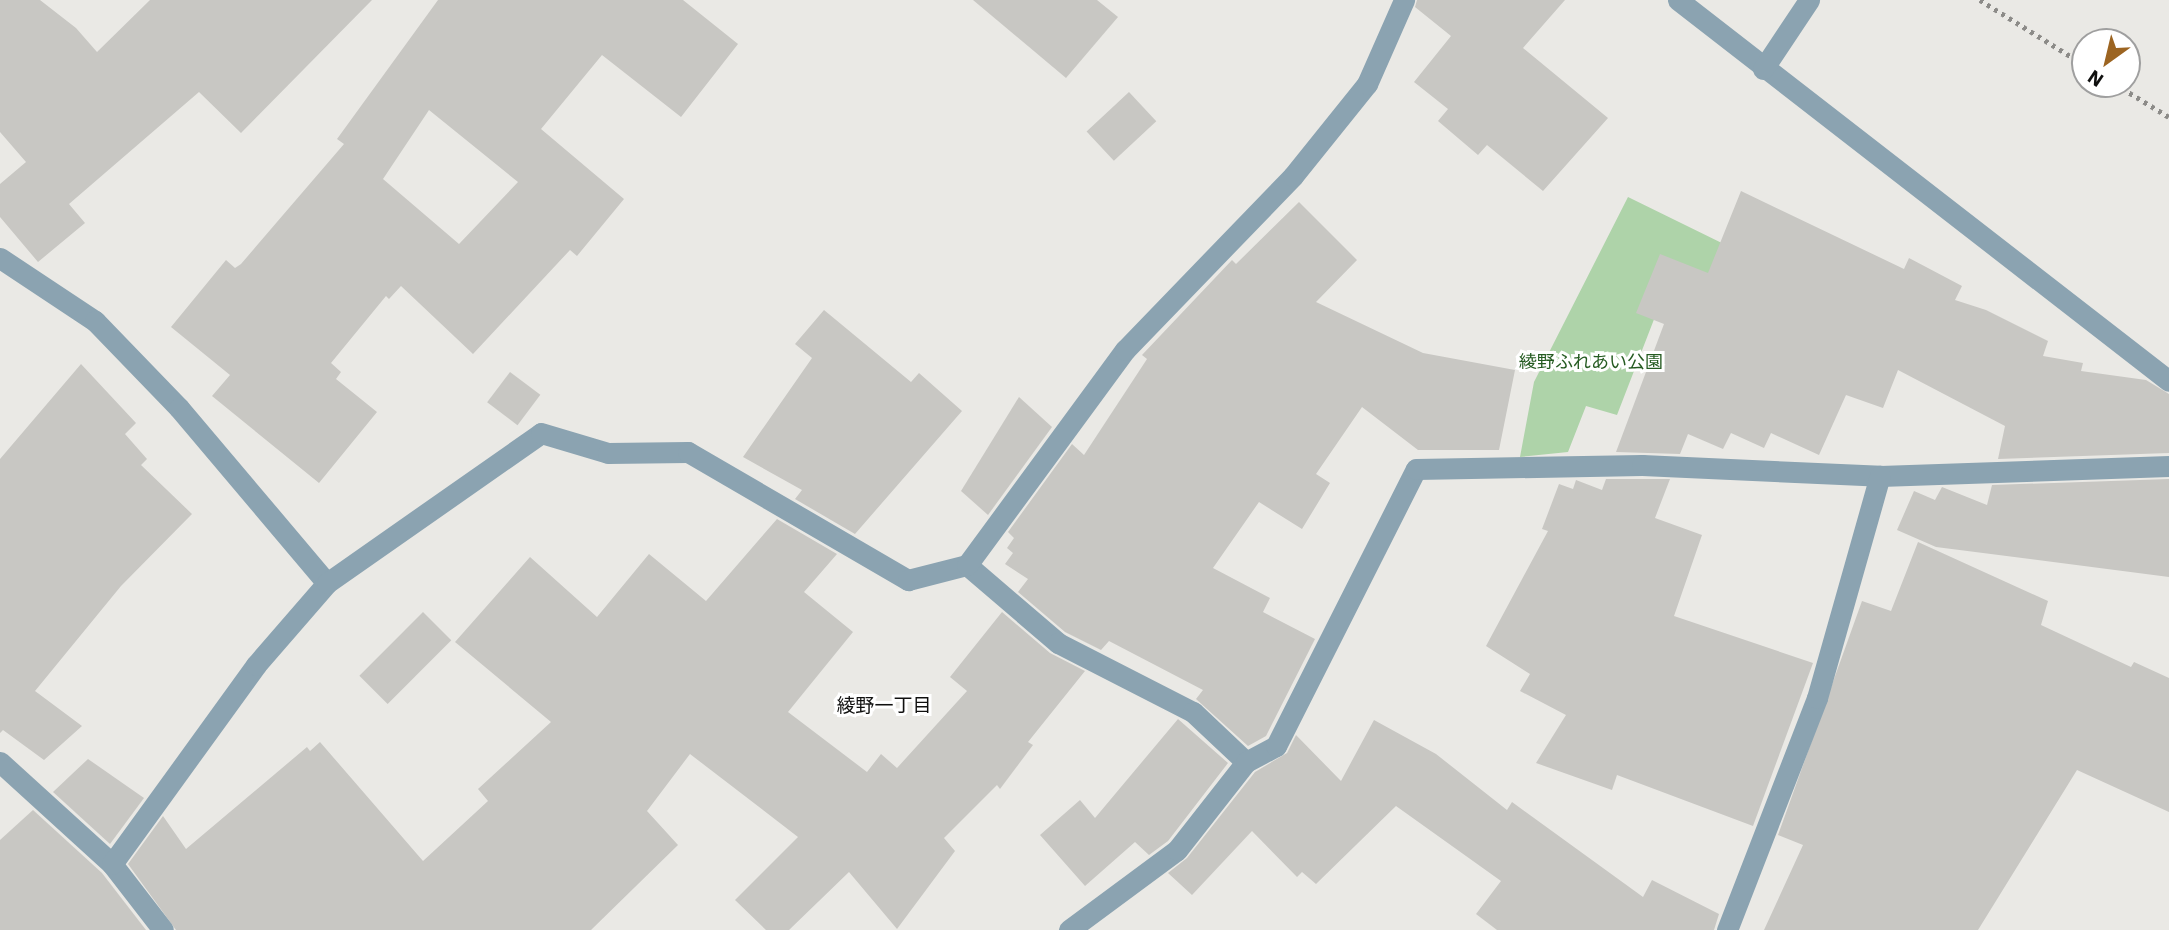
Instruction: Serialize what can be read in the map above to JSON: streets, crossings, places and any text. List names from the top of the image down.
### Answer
{
  "districts": ["綾野一丁目"],
  "parks": ["綾野ふれあい公園"],
  "north": "bottom left"
}
